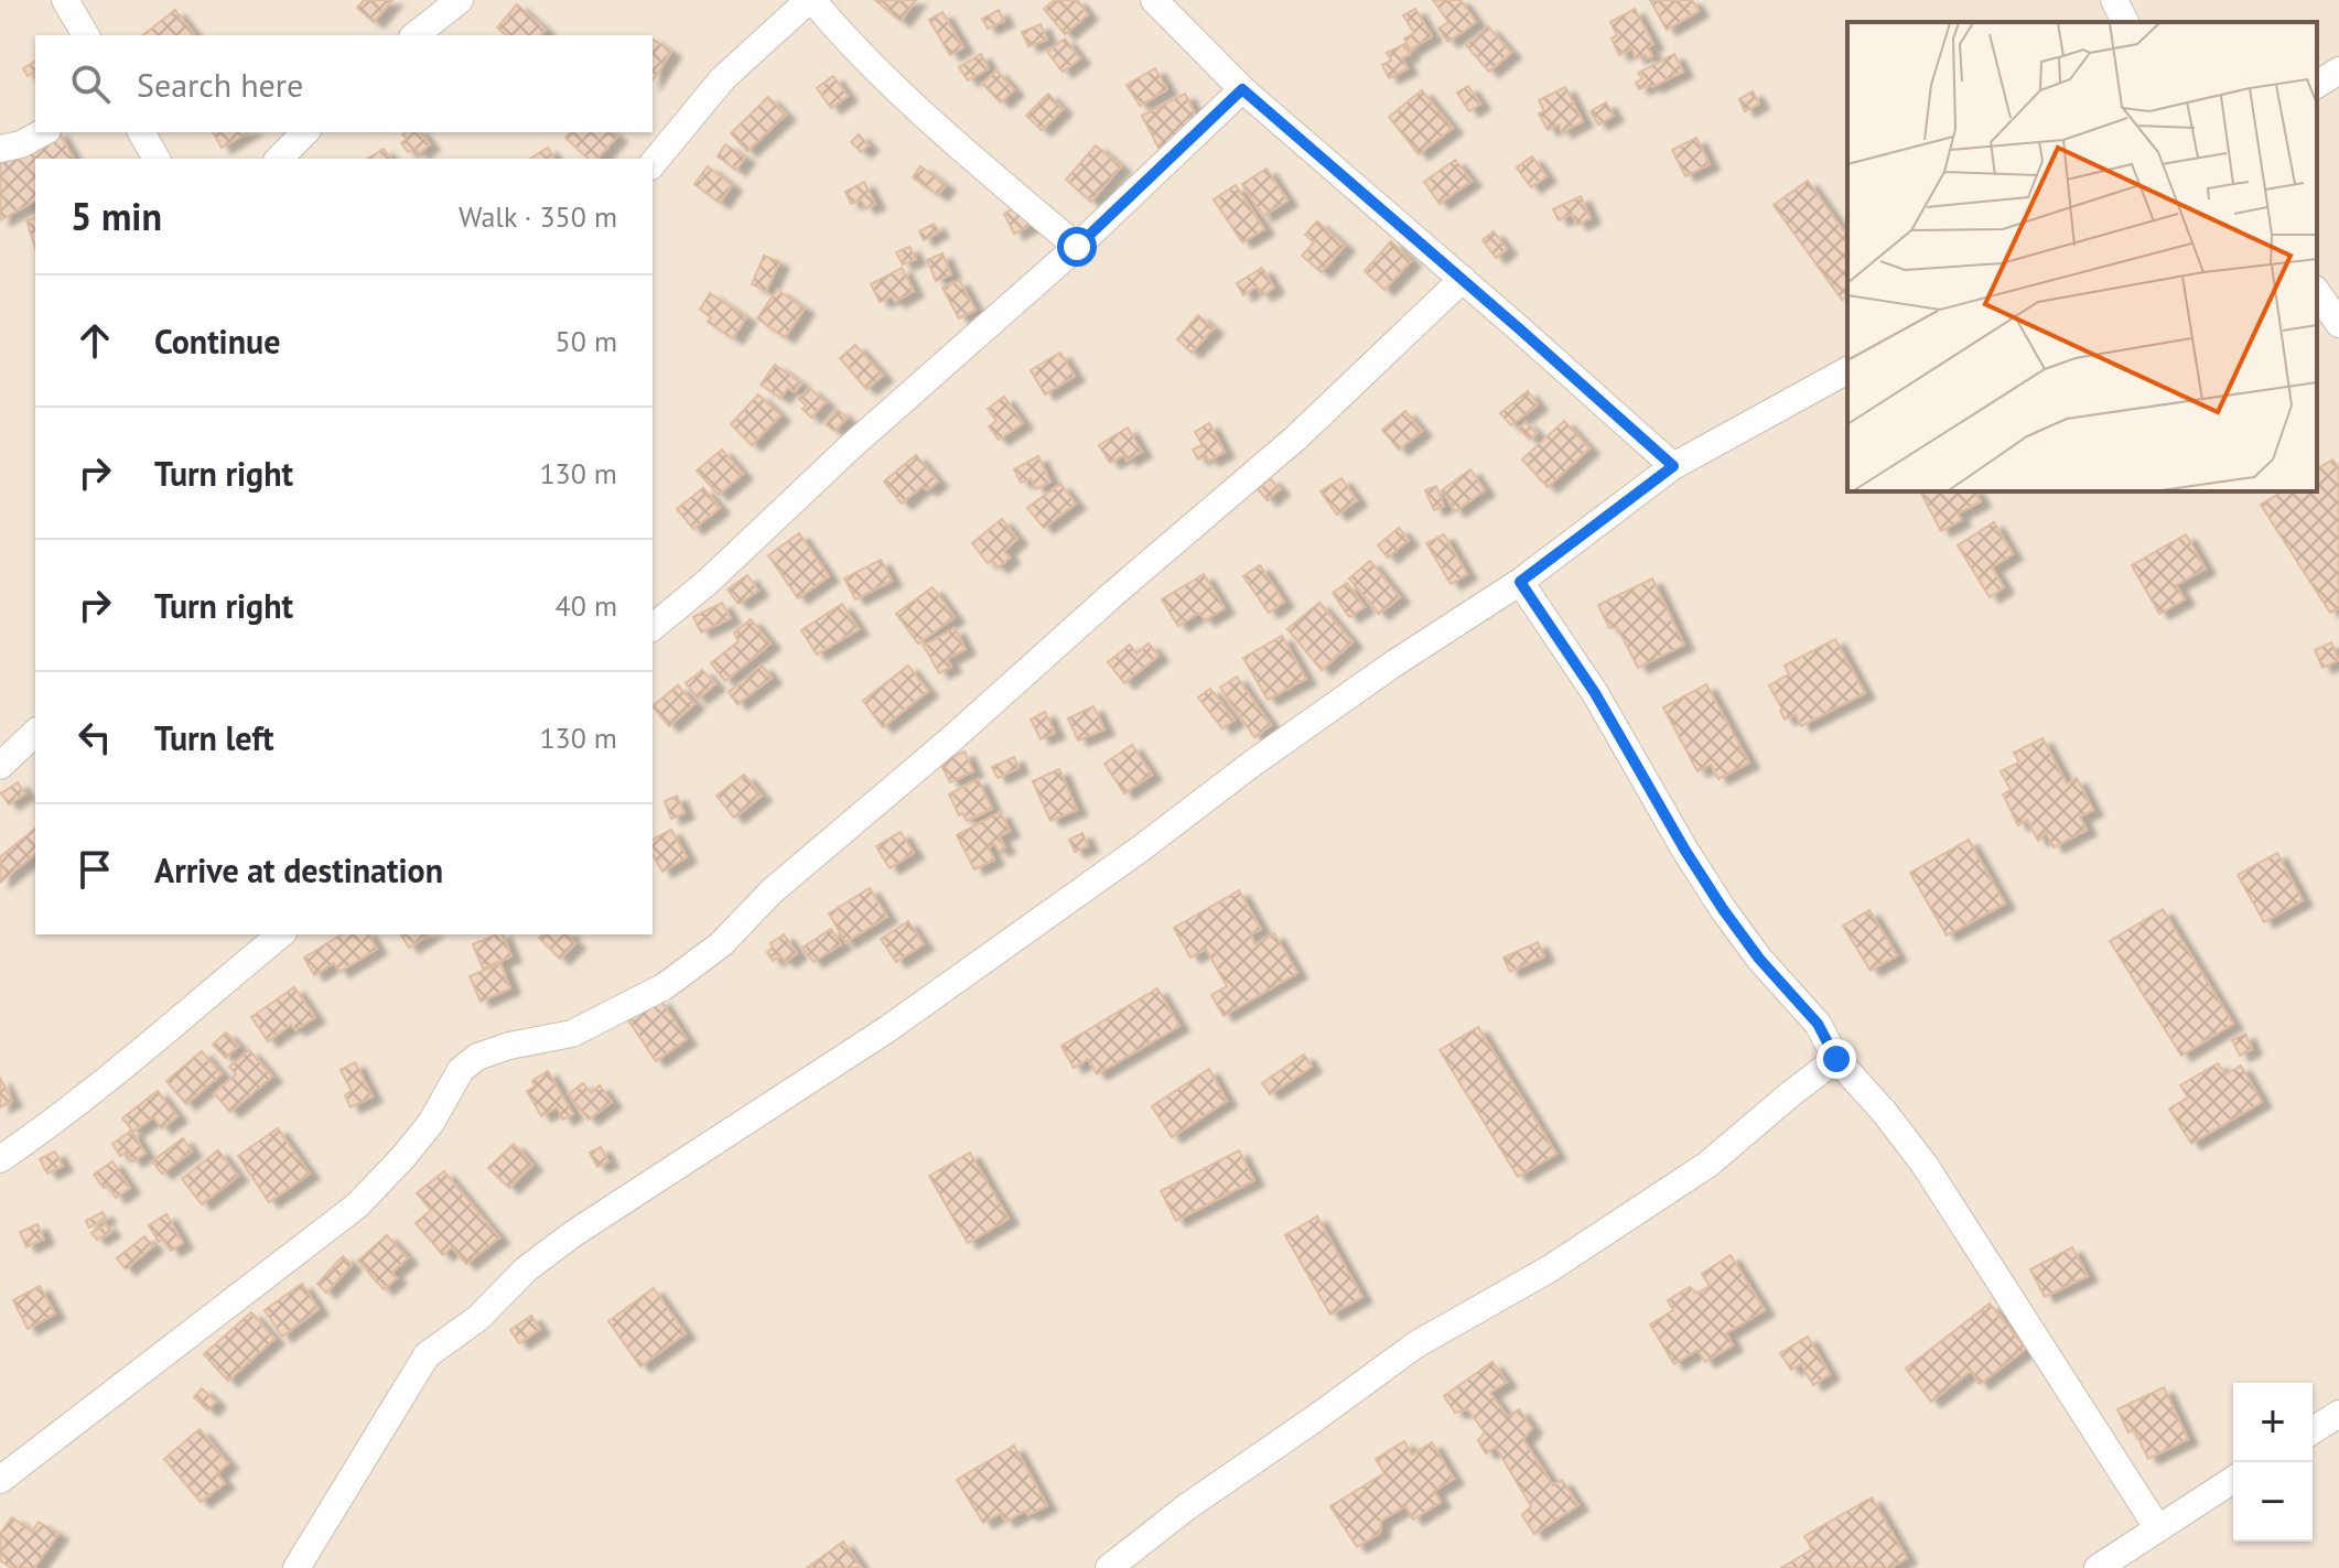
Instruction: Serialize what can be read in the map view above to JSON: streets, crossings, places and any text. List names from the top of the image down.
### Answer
{
  "page": {
    "search": "Search here",
    "heading": ["5 min", "Walk · 350 m"],
    "list": [
      ["Continue", "50 m"],
      ["Turn right", "130 m"],
      ["Turn right", "40 m"],
      ["Turn left", "130 m"],
      "Arrive at destination"
    ],
    "map_buttons": ["+", "−"]
  }
}
